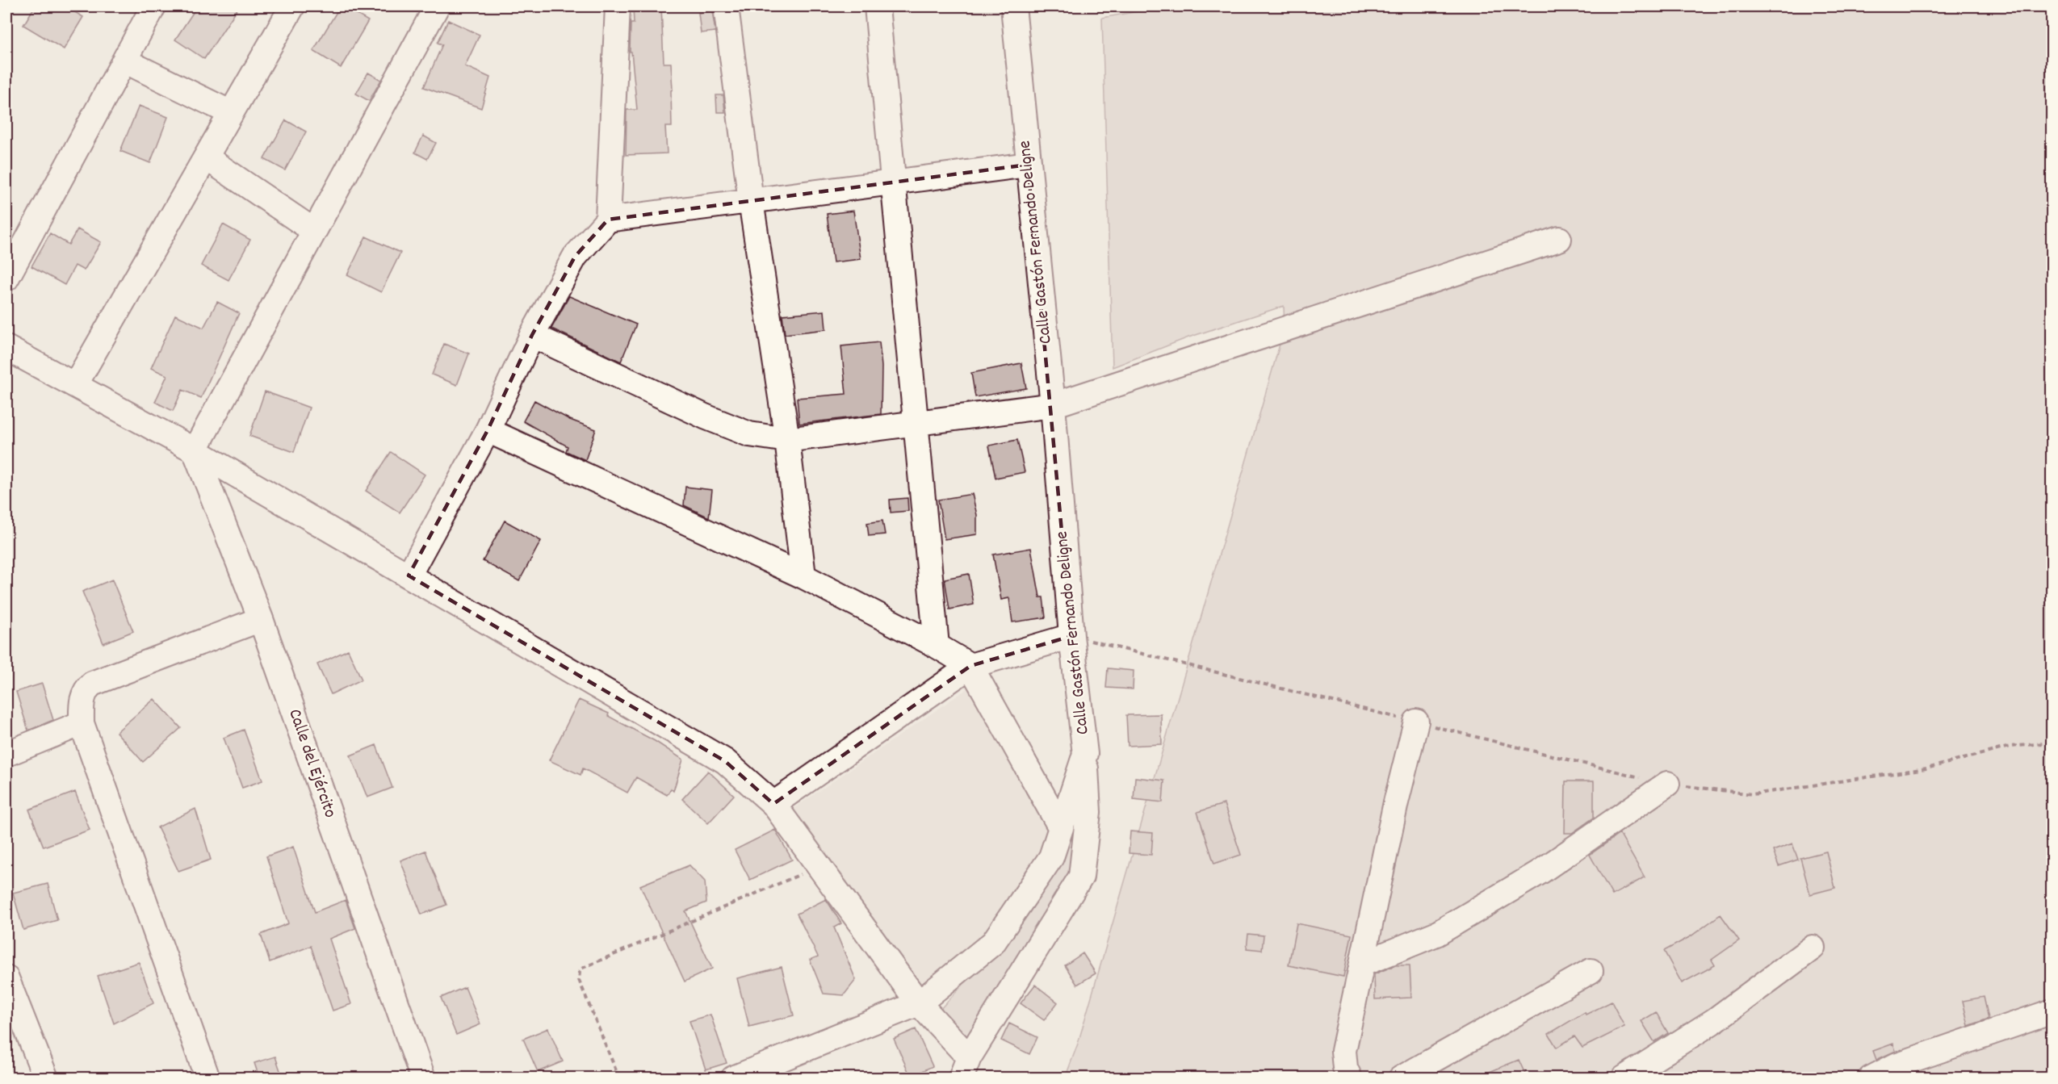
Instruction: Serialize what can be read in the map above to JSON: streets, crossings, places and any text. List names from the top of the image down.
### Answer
{
  "streets": {
    "street": ["Calle Gastón Fernando Deligne", "Calle del Ejército"]
  }
}
